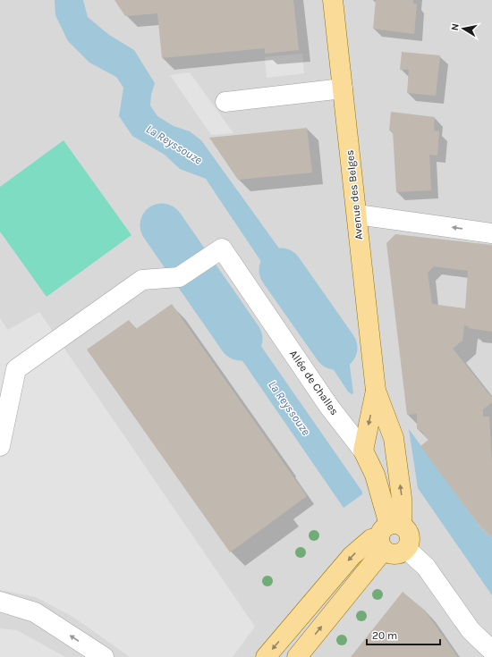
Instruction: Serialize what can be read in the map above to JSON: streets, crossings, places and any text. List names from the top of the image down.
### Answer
{
  "streets": {
    "main road": ["Avenue des Belges", "Allée de Challes"]
  },
  "crossings": [
    ["Avenue des Belges", "Allée de Challes"]
  ],
  "water": ["La Reyssouze"],
  "scale_bar": "20 m",
  "north": "left"
}
